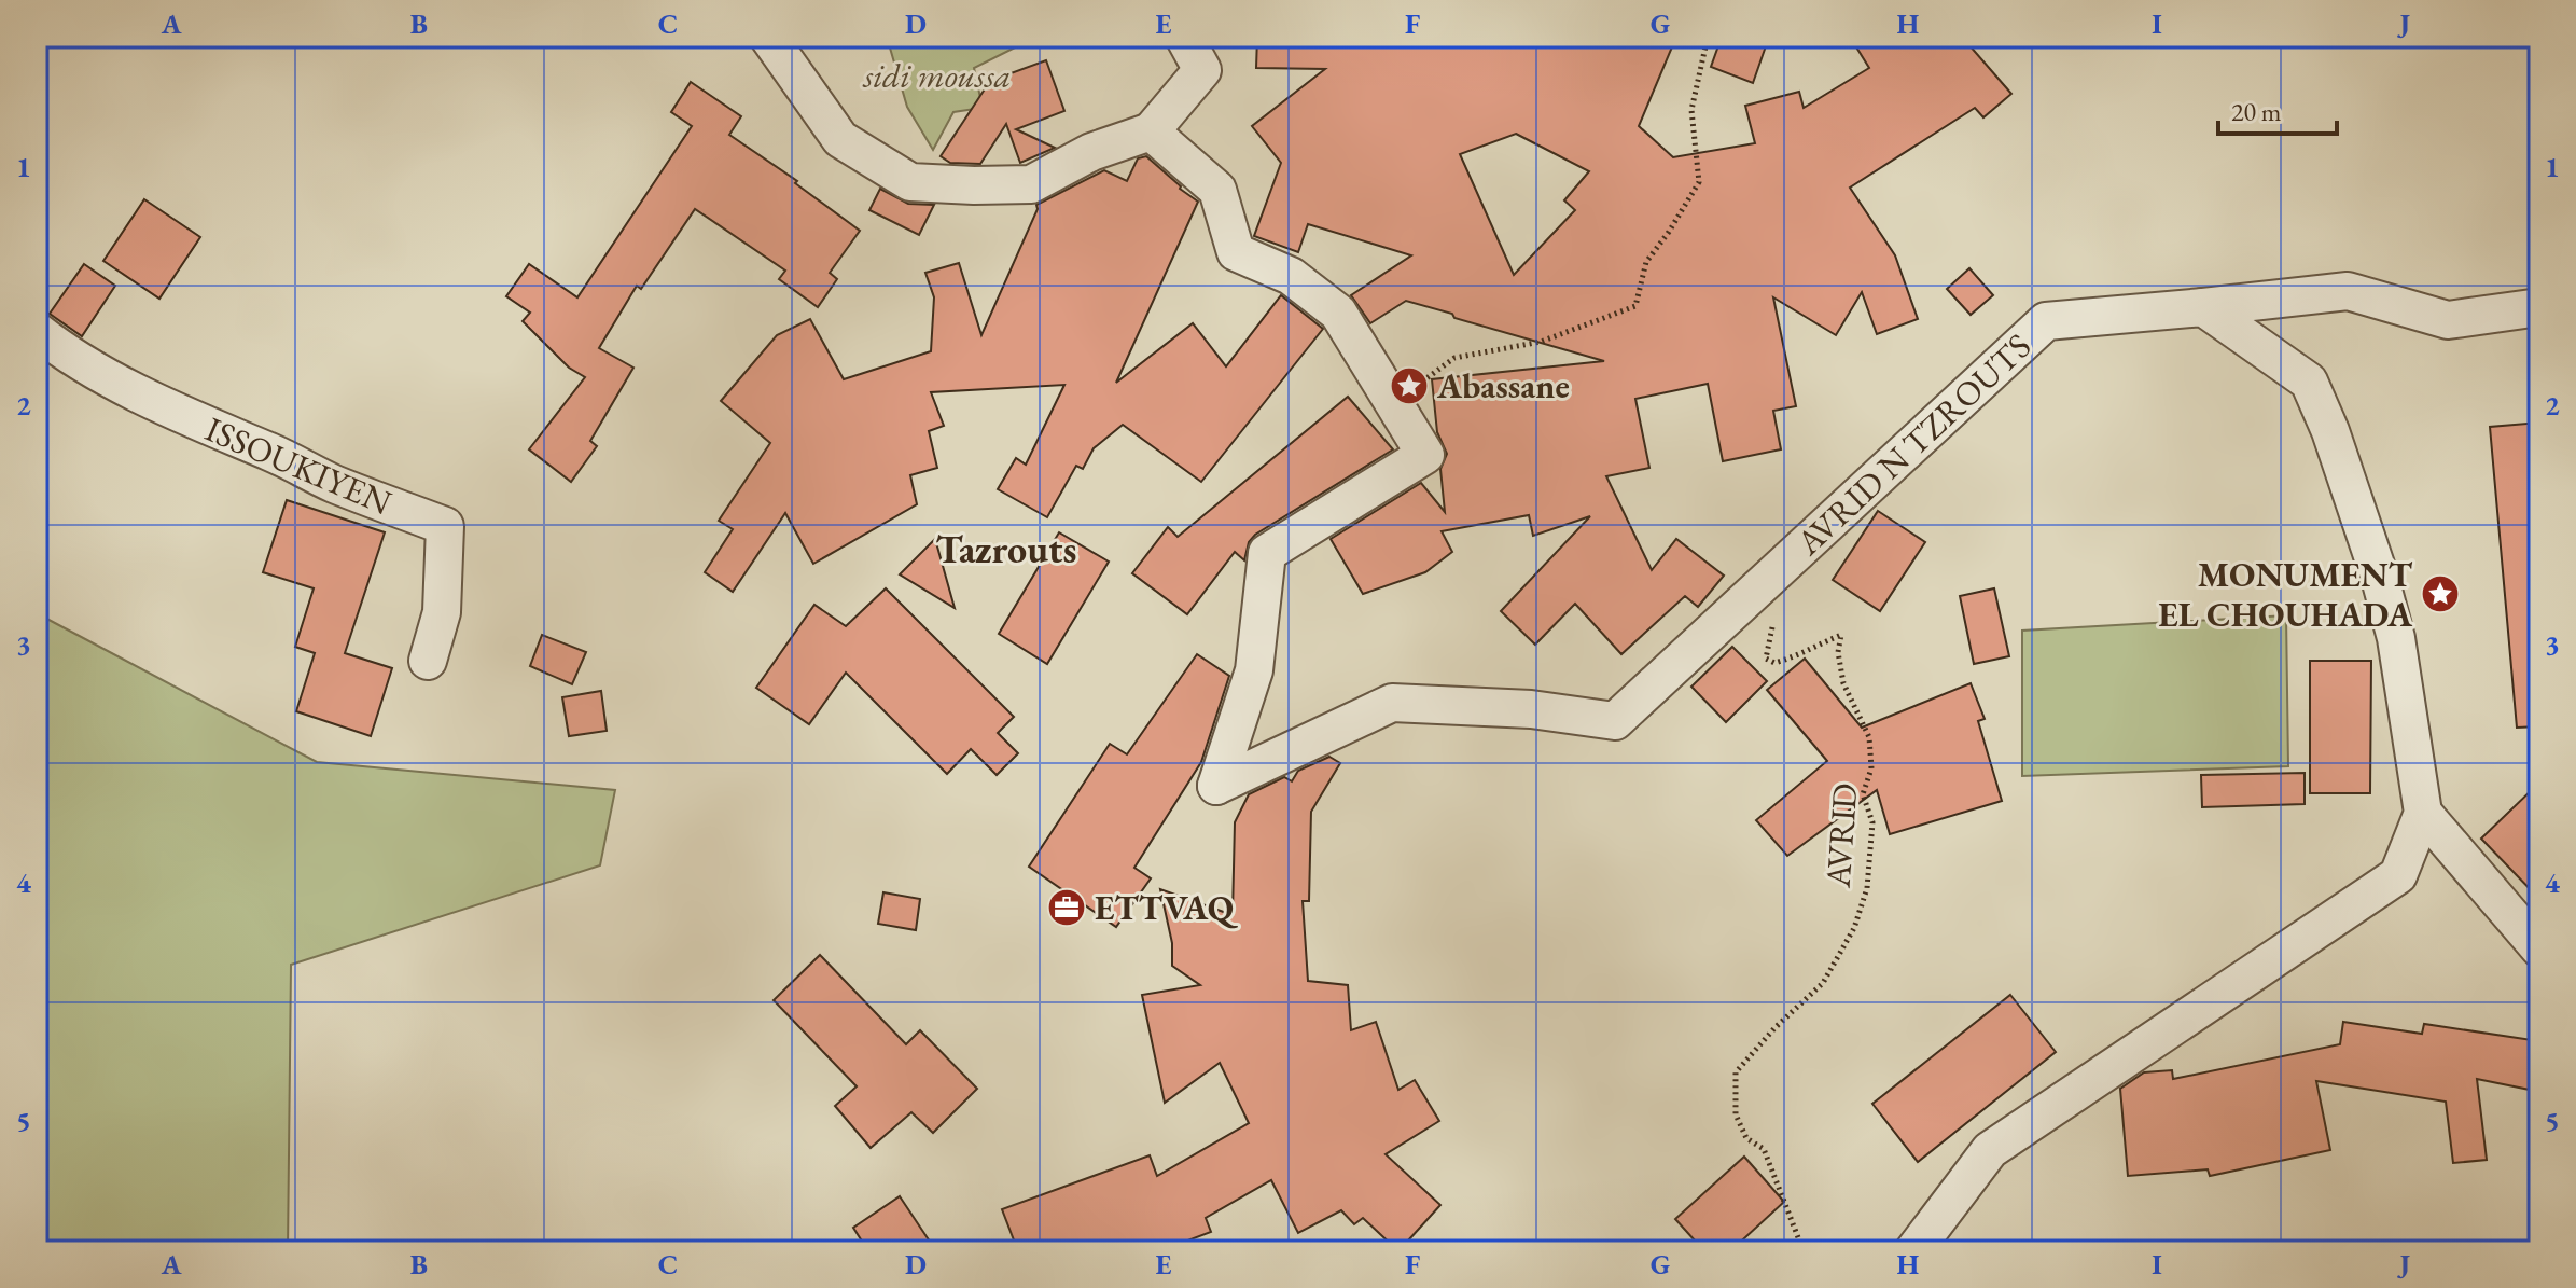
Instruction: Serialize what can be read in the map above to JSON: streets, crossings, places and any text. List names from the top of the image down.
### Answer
{
  "streets": {
    "street": ["AVRID N TZROUTS", "ISSOUKIYEN"],
    "path": ["AVRID"]
  },
  "crossings": [
    ["AVRID N TZROUTS", "AVRID"]
  ],
  "districts": ["Tazrouts"],
  "parks": ["sidi moussa"],
  "places": {
    "place": ["Abassane", "MONUMENT EL CHOUHADA"],
    "office": ["ETTVAQ"]
  },
  "scale_bar": "20 m",
  "grid": {
    "columns": [
      "A",
      "B",
      "C",
      "D",
      "E",
      "F",
      "G",
      "H",
      "I",
      "J"
    ],
    "rows": [
      "1",
      "2",
      "3",
      "4",
      "5"
    ]
  }
}
